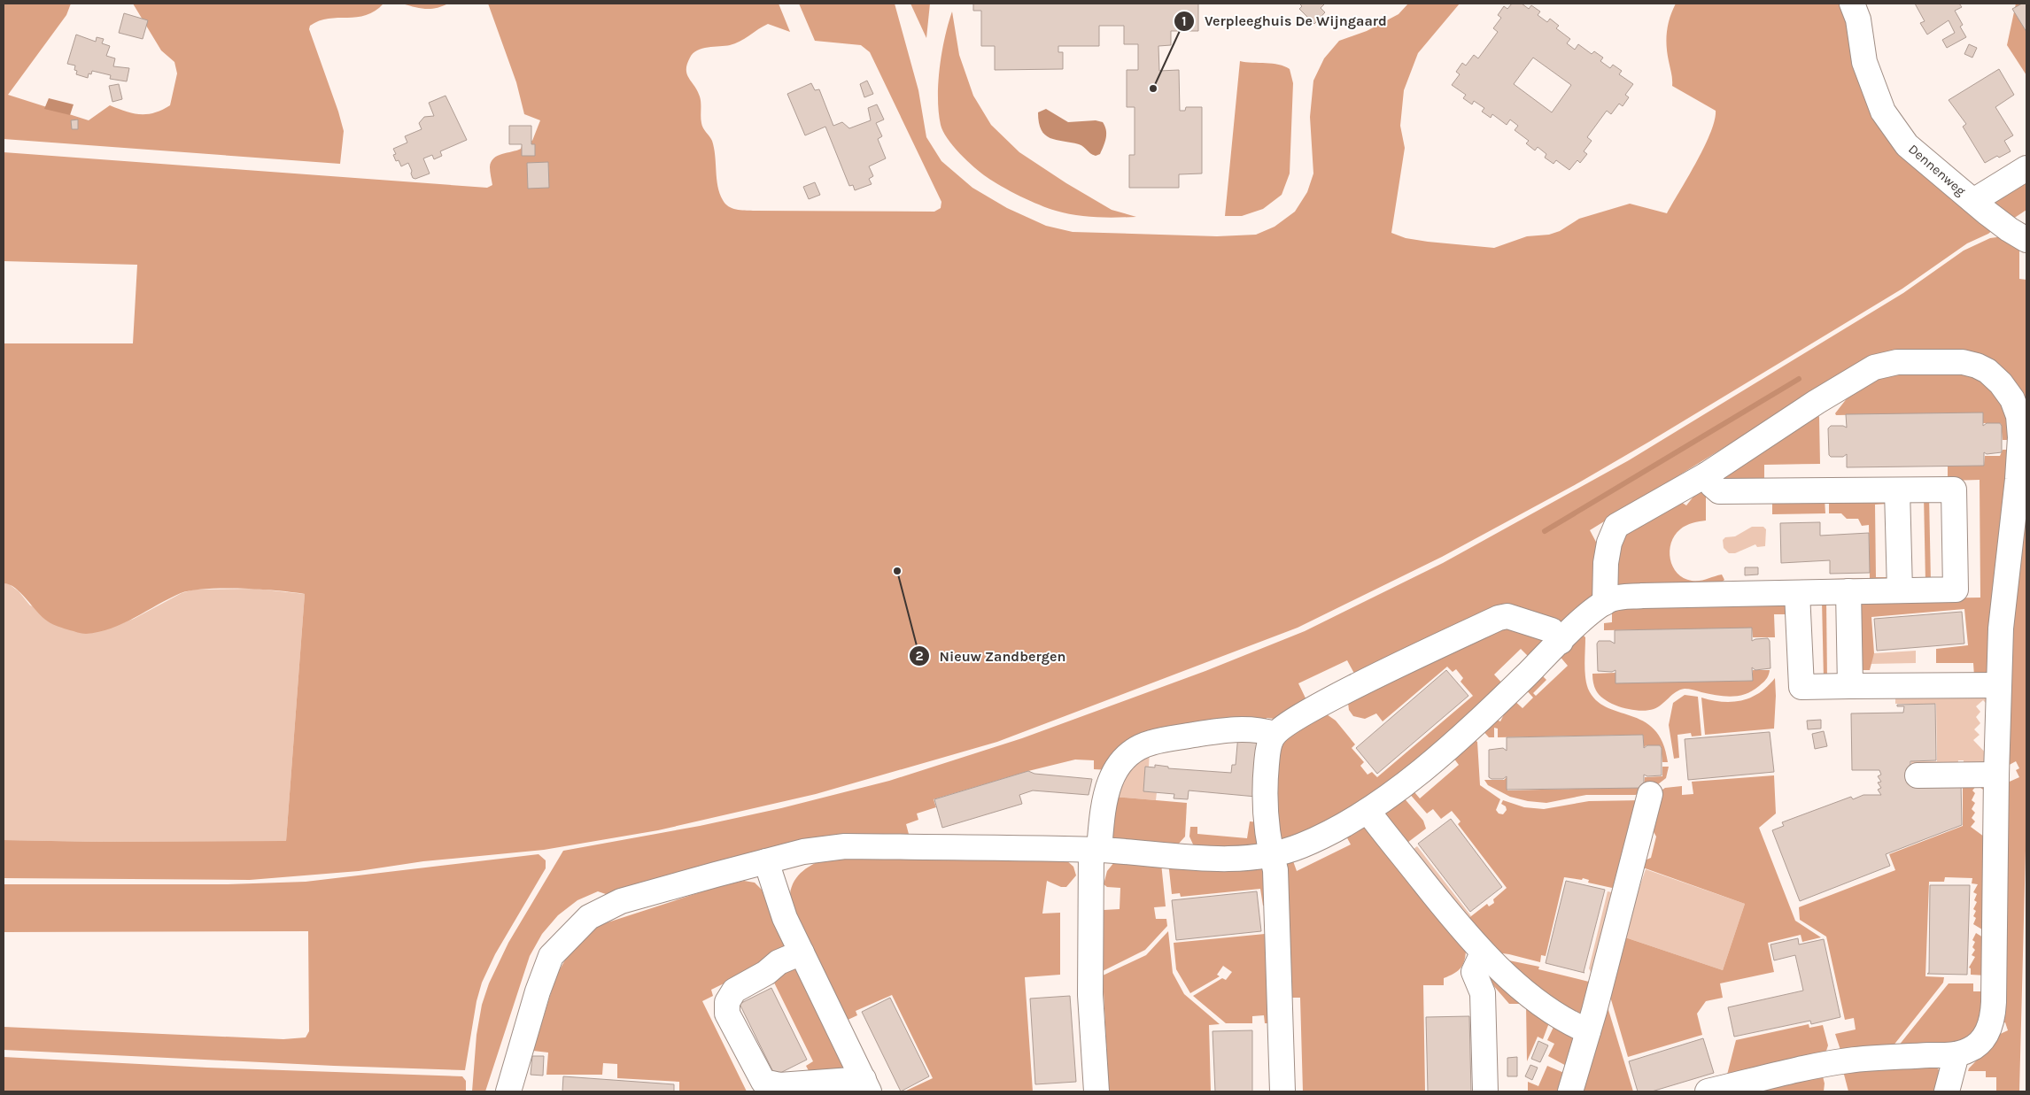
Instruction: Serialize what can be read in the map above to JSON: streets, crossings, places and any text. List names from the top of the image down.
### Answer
{
  "streets": {
    "street": ["Dennenweg"]
  },
  "places": ["Verpleeghuis De Wijngaard", "Nieuw Zandbergen"]
}
